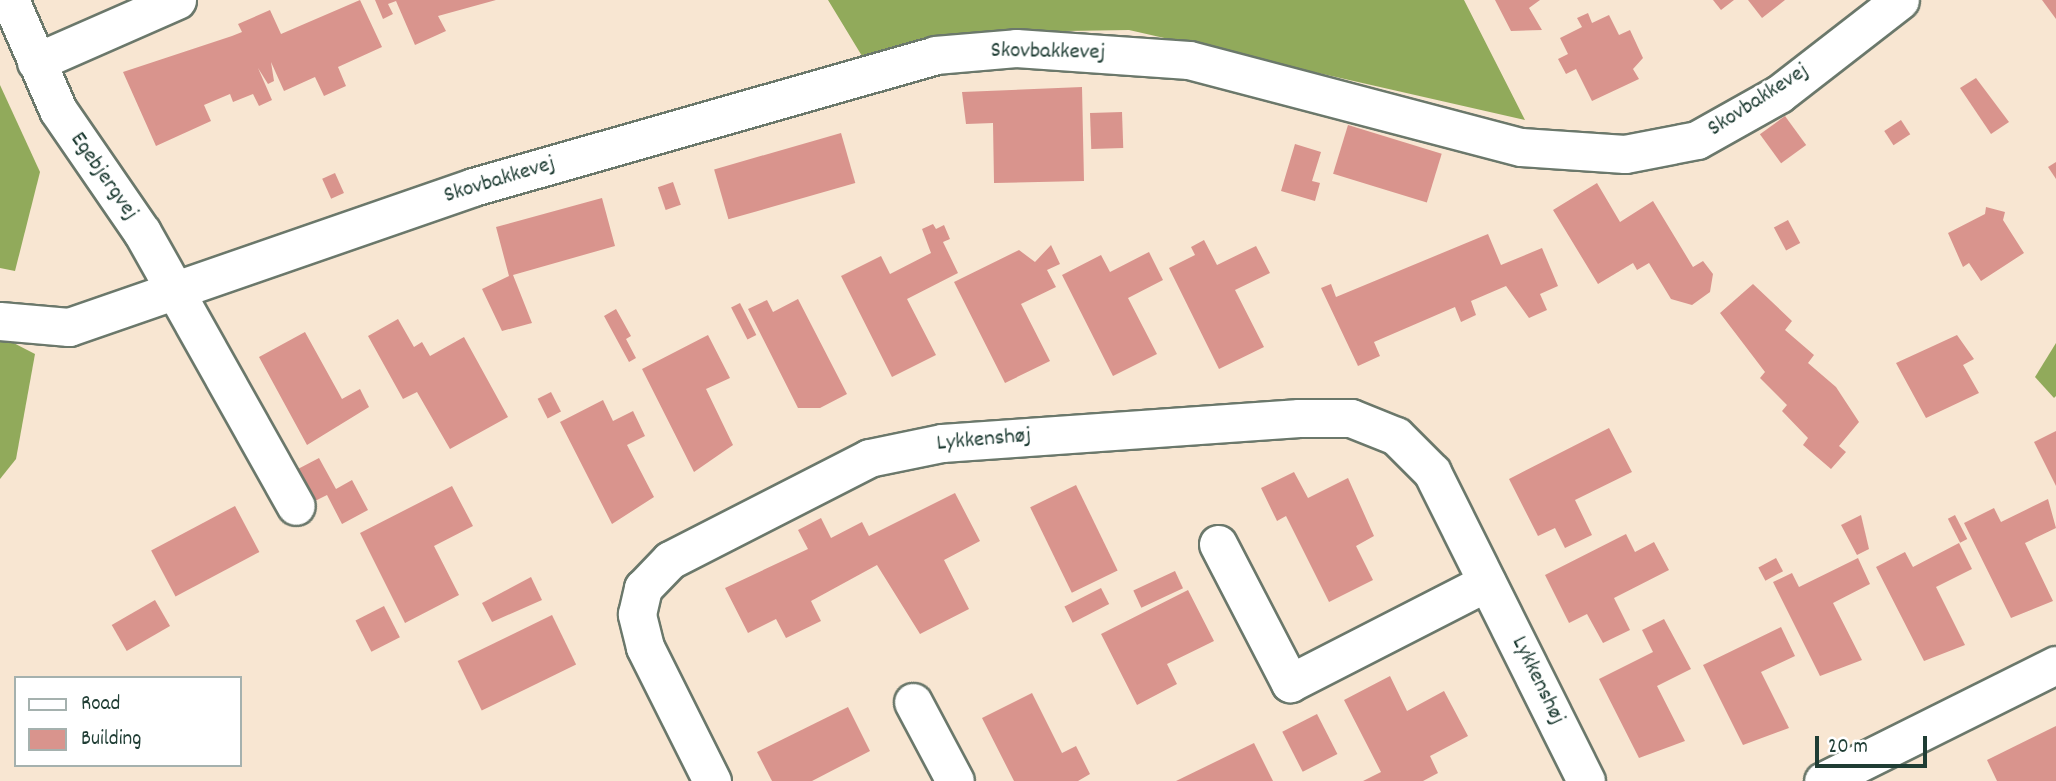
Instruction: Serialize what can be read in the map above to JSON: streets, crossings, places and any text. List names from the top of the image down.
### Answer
{
  "streets": {
    "street": ["Skovbakkevej", "Egebjergvej", "Lykkenshøj"]
  },
  "crossings": [
    ["Skovbakkevej", "Egebjergvej"]
  ],
  "legend": ["Road", "Building"],
  "scale_bar": "20 m"
}
